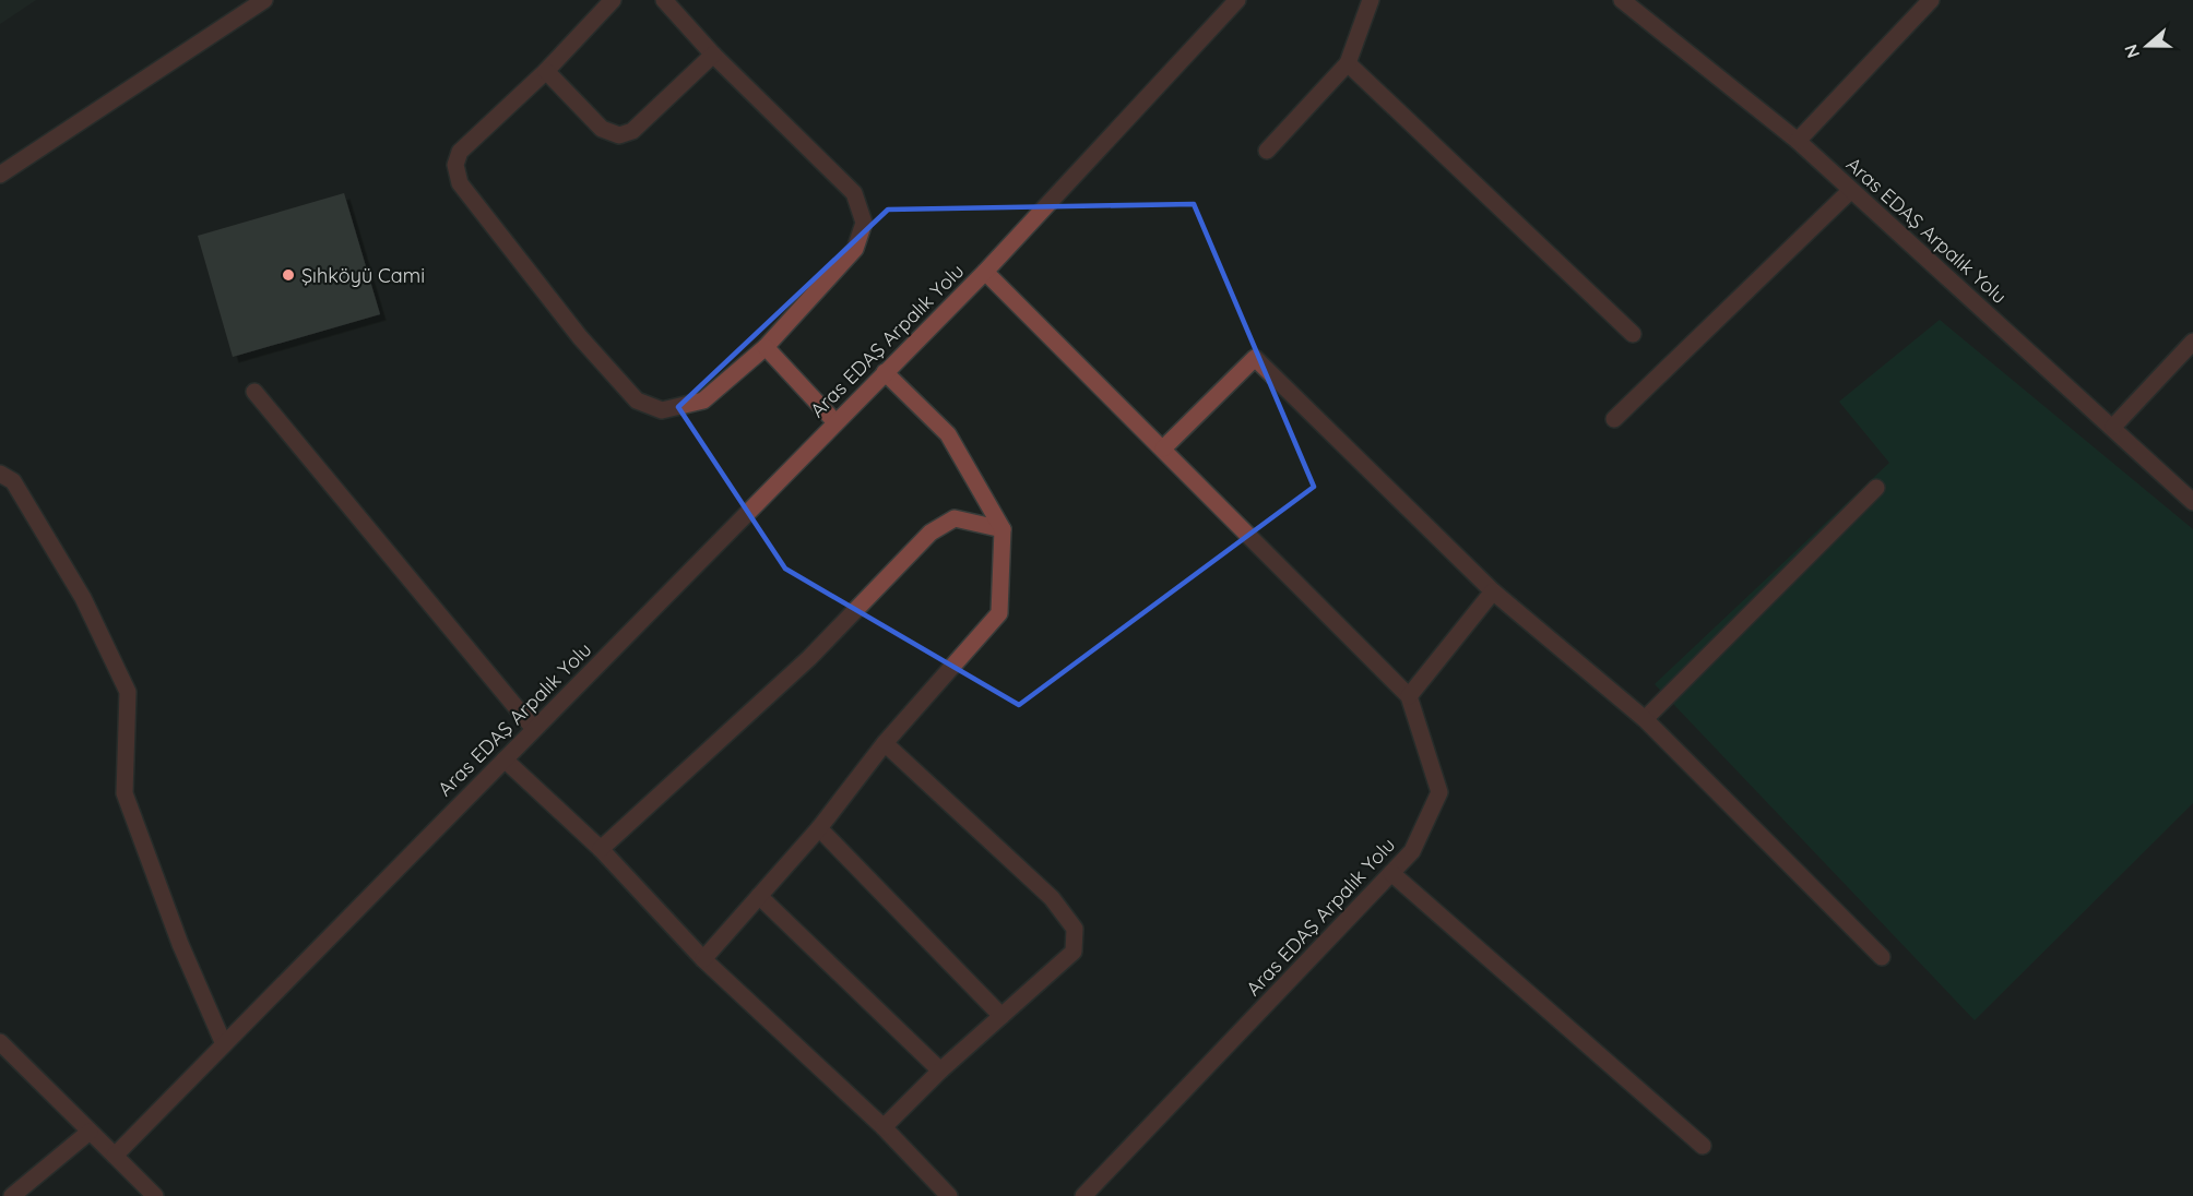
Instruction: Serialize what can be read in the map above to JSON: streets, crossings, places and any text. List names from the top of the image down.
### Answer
{
  "streets": {
    "street": ["Aras EDAŞ Arpalık Yolu"]
  },
  "places": ["Şıhköyü Cami"],
  "north": "left"
}
